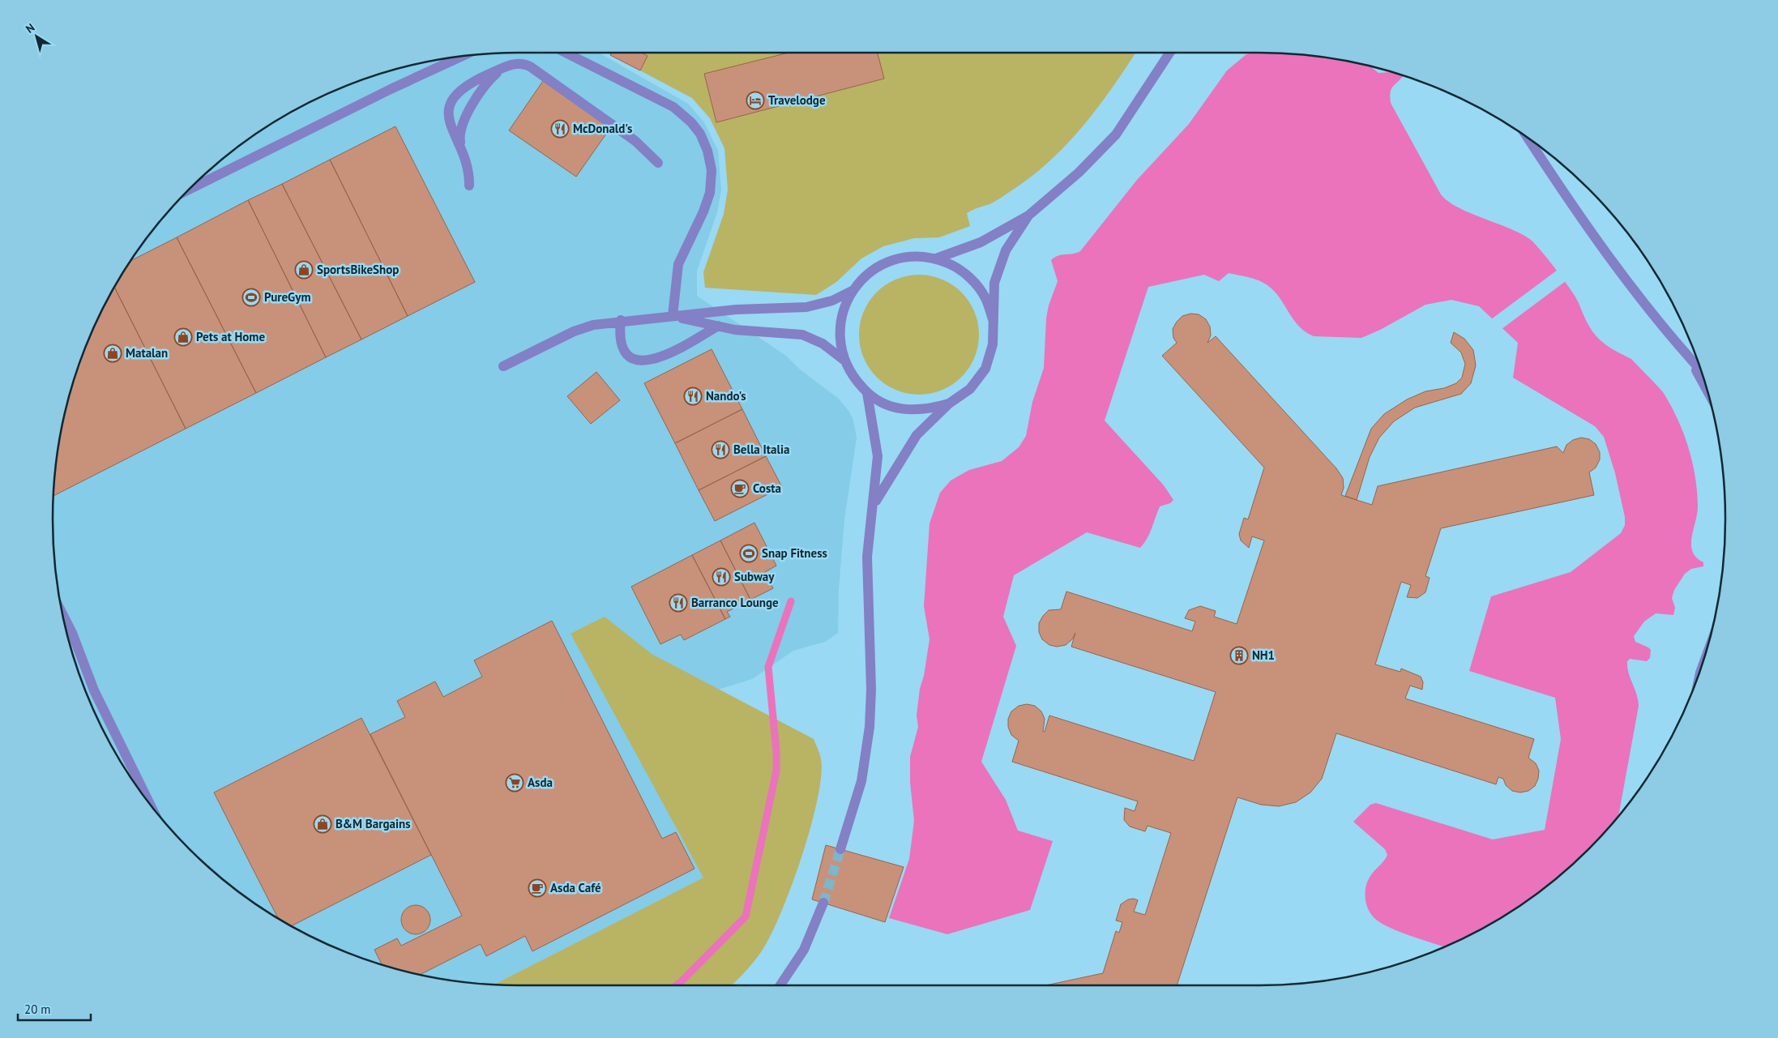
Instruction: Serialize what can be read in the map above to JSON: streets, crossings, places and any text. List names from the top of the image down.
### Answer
{
  "places": {
    "hotel": ["Travelodge"],
    "restaurant": [
      "McDonald's",
      "Nando's",
      "Bella Italia",
      "Subway",
      "Barranco Lounge"
    ],
    "shop": [
      "SportsBikeShop",
      "Pets at Home",
      "Matalan",
      "B&M Bargains"
    ],
    "sports": ["PureGym", "Snap Fitness"],
    "cafe": ["Costa", "Asda Café"],
    "building": ["NH1"],
    "supermarket": ["Asda"]
  },
  "scale_bar": "20 m",
  "north": "top left"
}
